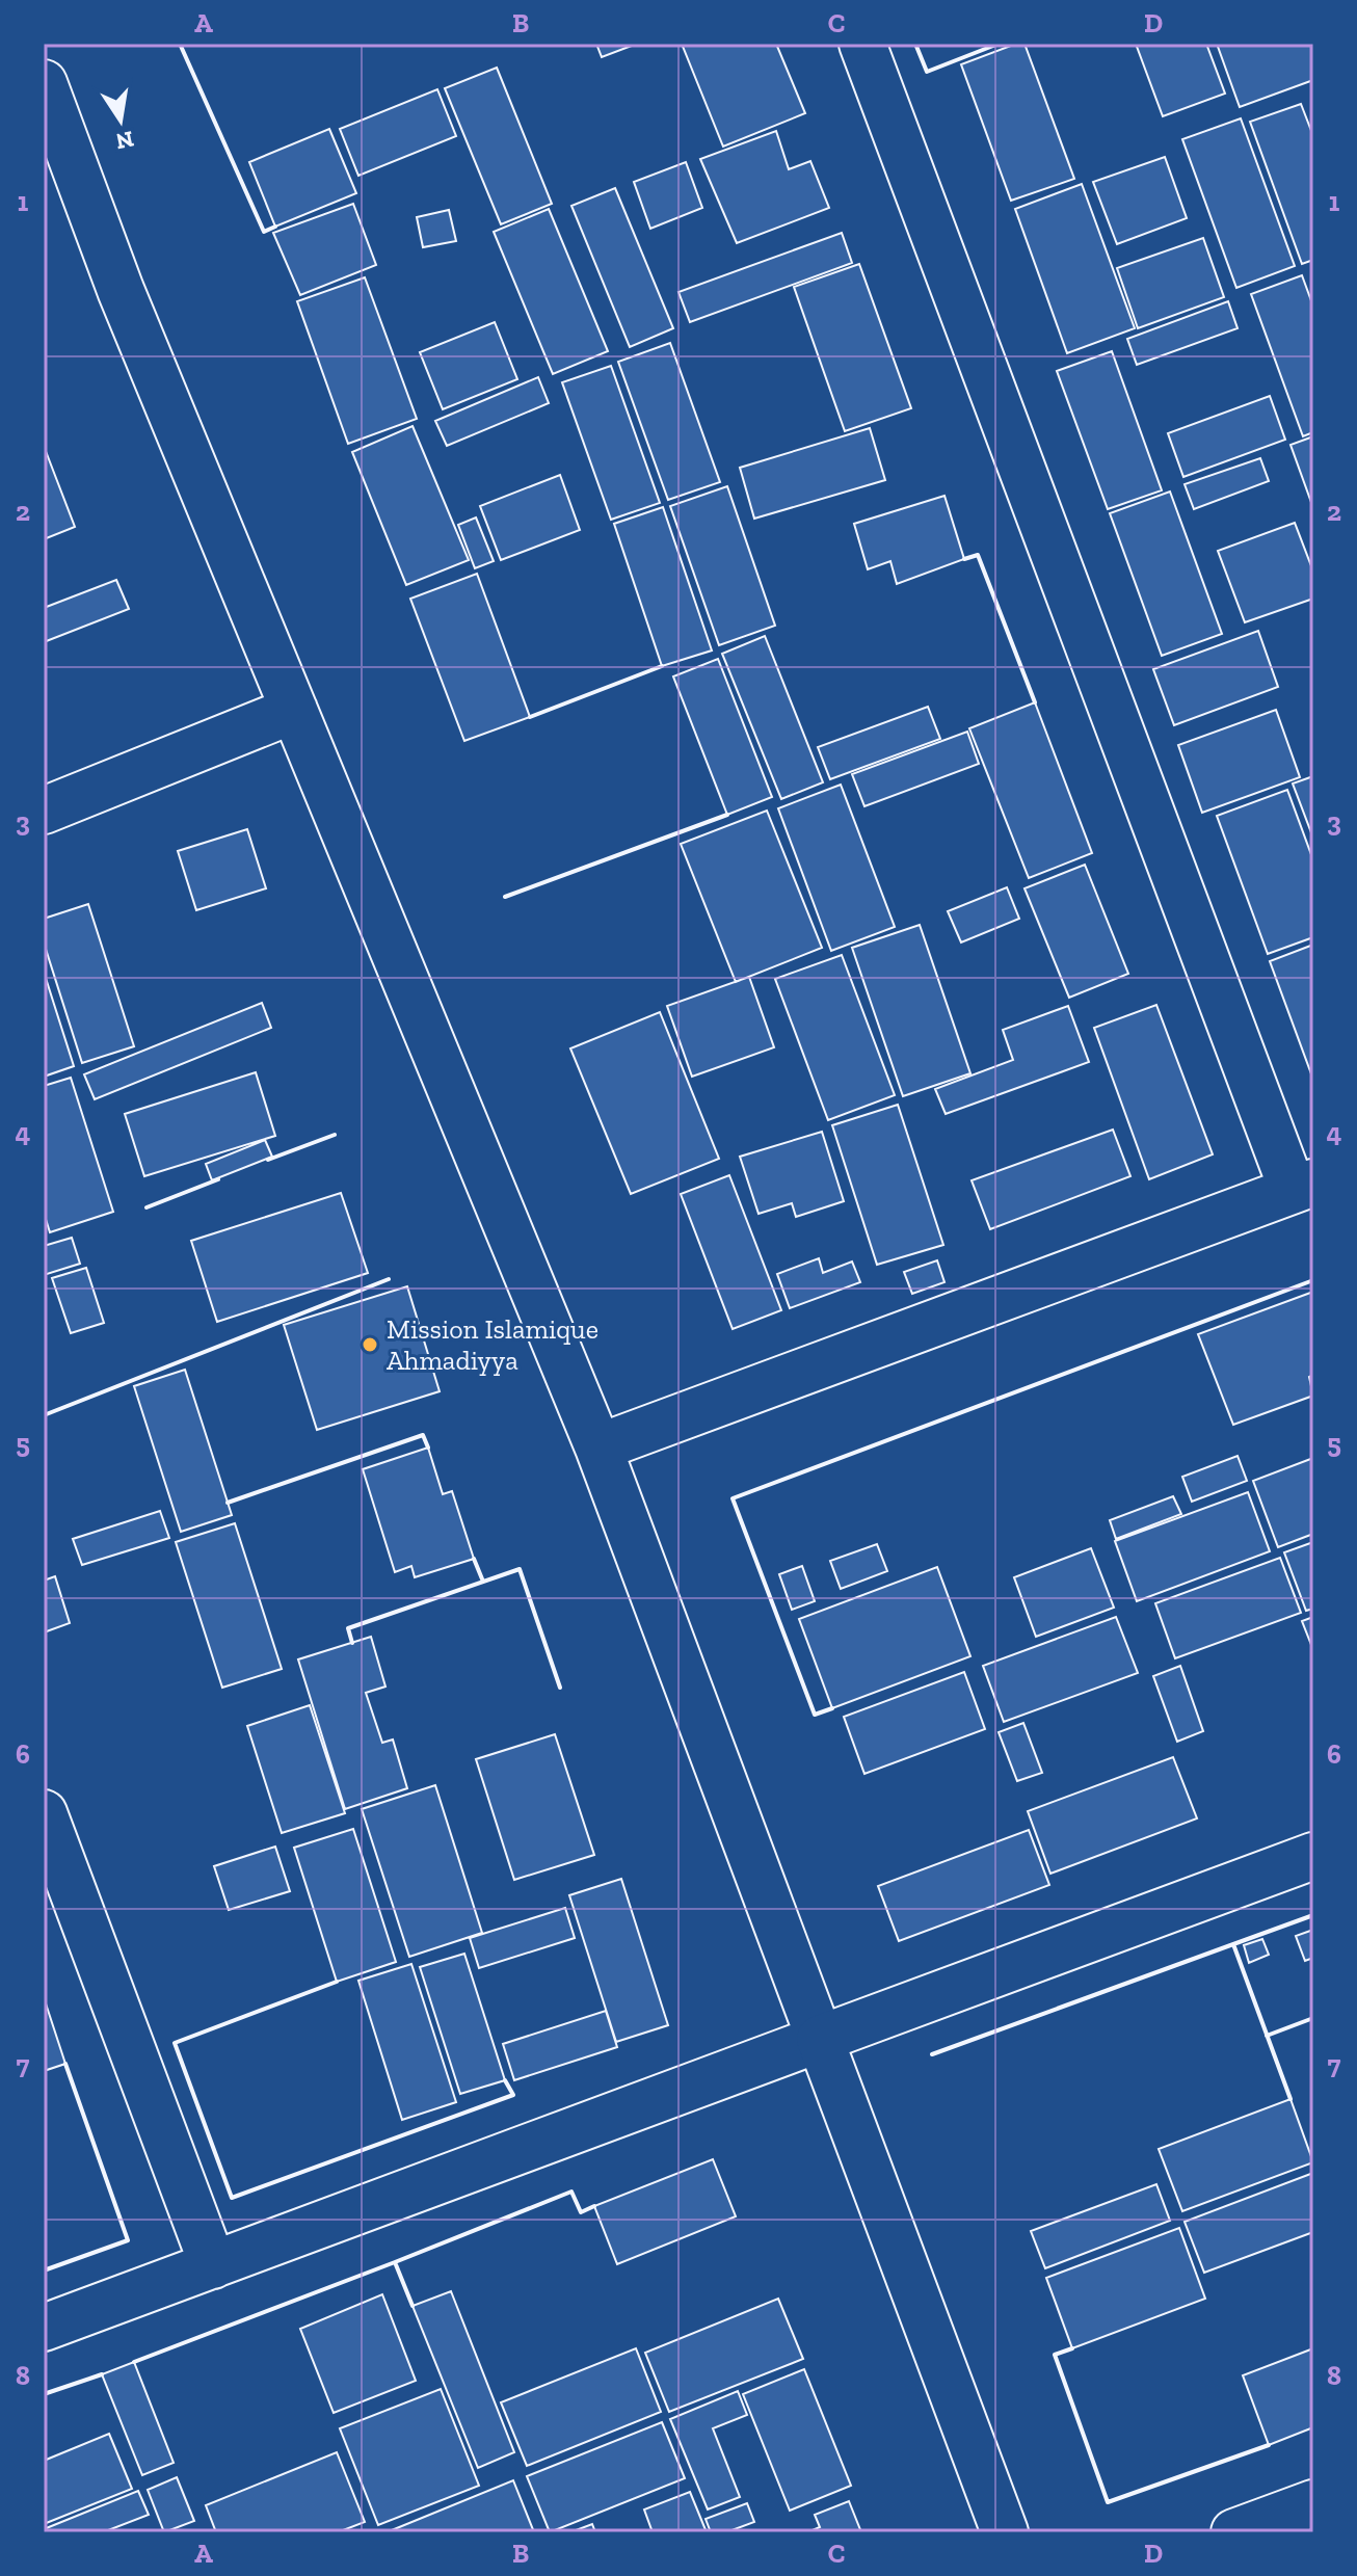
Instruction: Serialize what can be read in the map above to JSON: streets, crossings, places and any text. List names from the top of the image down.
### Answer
{
  "places": ["Mission Islamique Ahmadiyya"],
  "north": "bottom",
  "grid": {
    "columns": [
      "A",
      "B",
      "C",
      "D"
    ],
    "rows": [
      "1",
      "2",
      "3",
      "4",
      "5",
      "6",
      "7",
      "8"
    ]
  }
}
